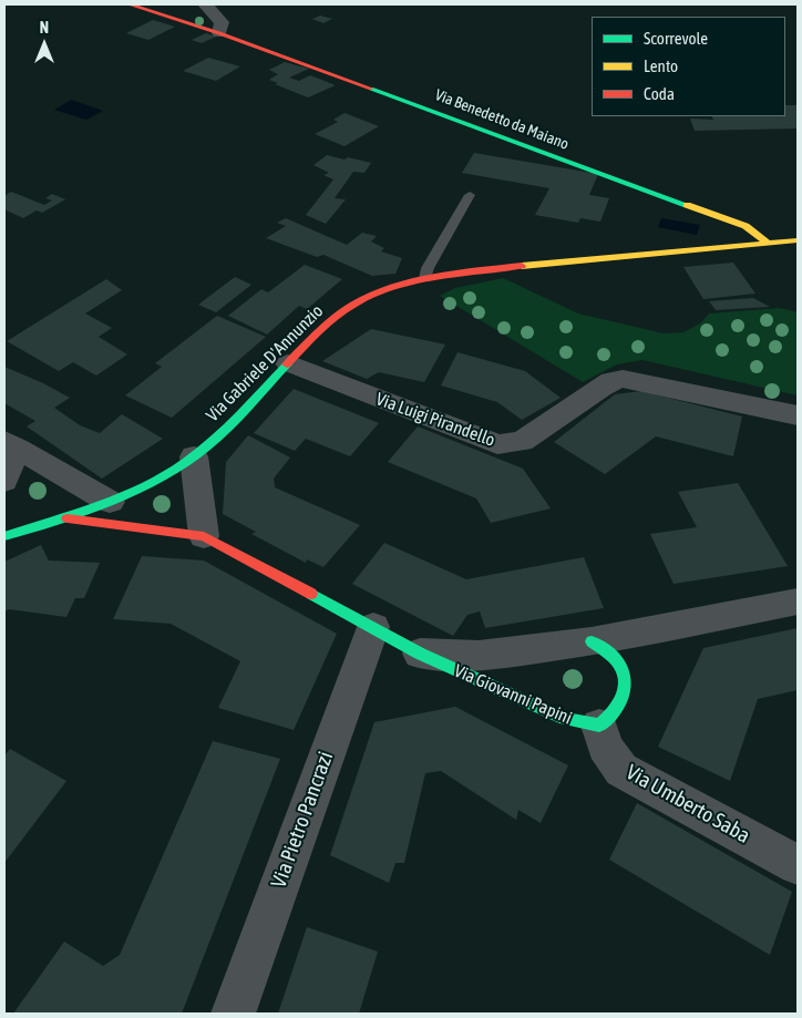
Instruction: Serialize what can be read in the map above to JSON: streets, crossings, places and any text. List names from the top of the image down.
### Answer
{
  "streets": {
    "street": [
      "Via Benedetto da Maiano",
      "Via Gabriele D'Annunzio",
      "Via Luigi Pirandello",
      "Via Giovanni Papini",
      "Via Umberto Saba",
      "Via Pietro Pancrazi"
    ]
  },
  "crossings": [
    ["Via Benedetto da Maiano", "Via Gabriele D'Annunzio"],
    ["Via Gabriele D'Annunzio", "Via Luigi Pirandello"],
    ["Via Gabriele D'Annunzio", "Via Giovanni Papini"],
    ["Via Giovanni Papini", "Via Umberto Saba"],
    ["Via Giovanni Papini", "Via Pietro Pancrazi"]
  ],
  "legend": ["Scorrevole", "Lento", "Coda"],
  "north": "top"
}
